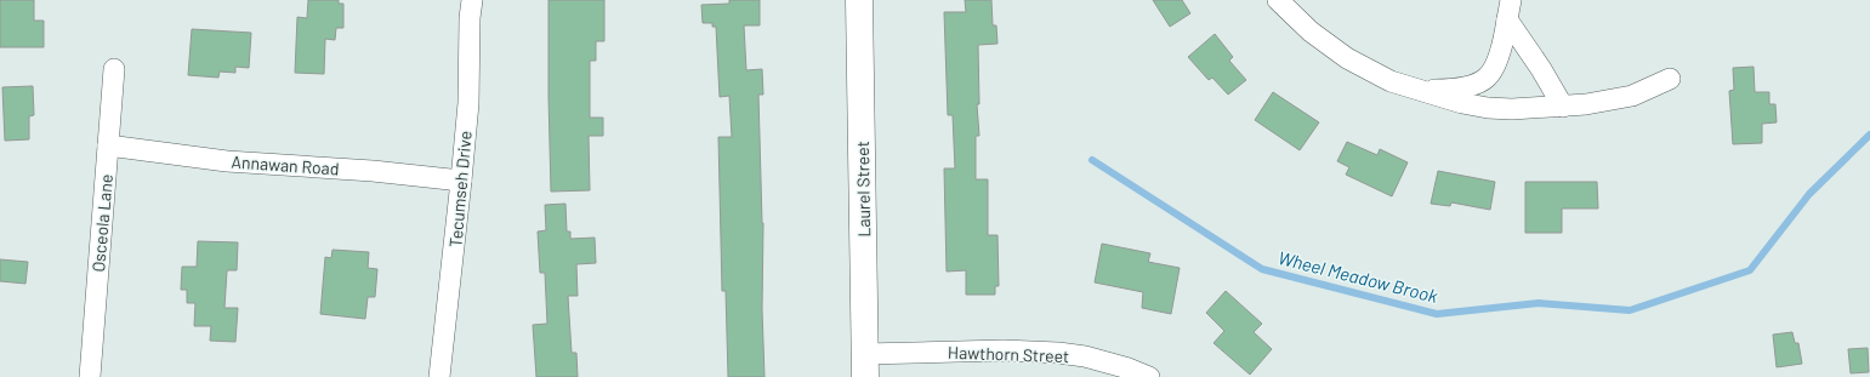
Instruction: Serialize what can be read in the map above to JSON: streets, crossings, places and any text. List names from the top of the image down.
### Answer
{
  "streets": {
    "street": [
      "Annawan Road",
      "Tecumseh Drive",
      "Laurel Street",
      "Osceola Lane",
      "Hawthorn Street"
    ]
  },
  "crossings": [
    ["Annawan Road", "Tecumseh Drive"],
    ["Annawan Road", "Osceola Lane"],
    ["Laurel Street", "Hawthorn Street"]
  ],
  "water": ["Wheel Meadow Brook"]
}
